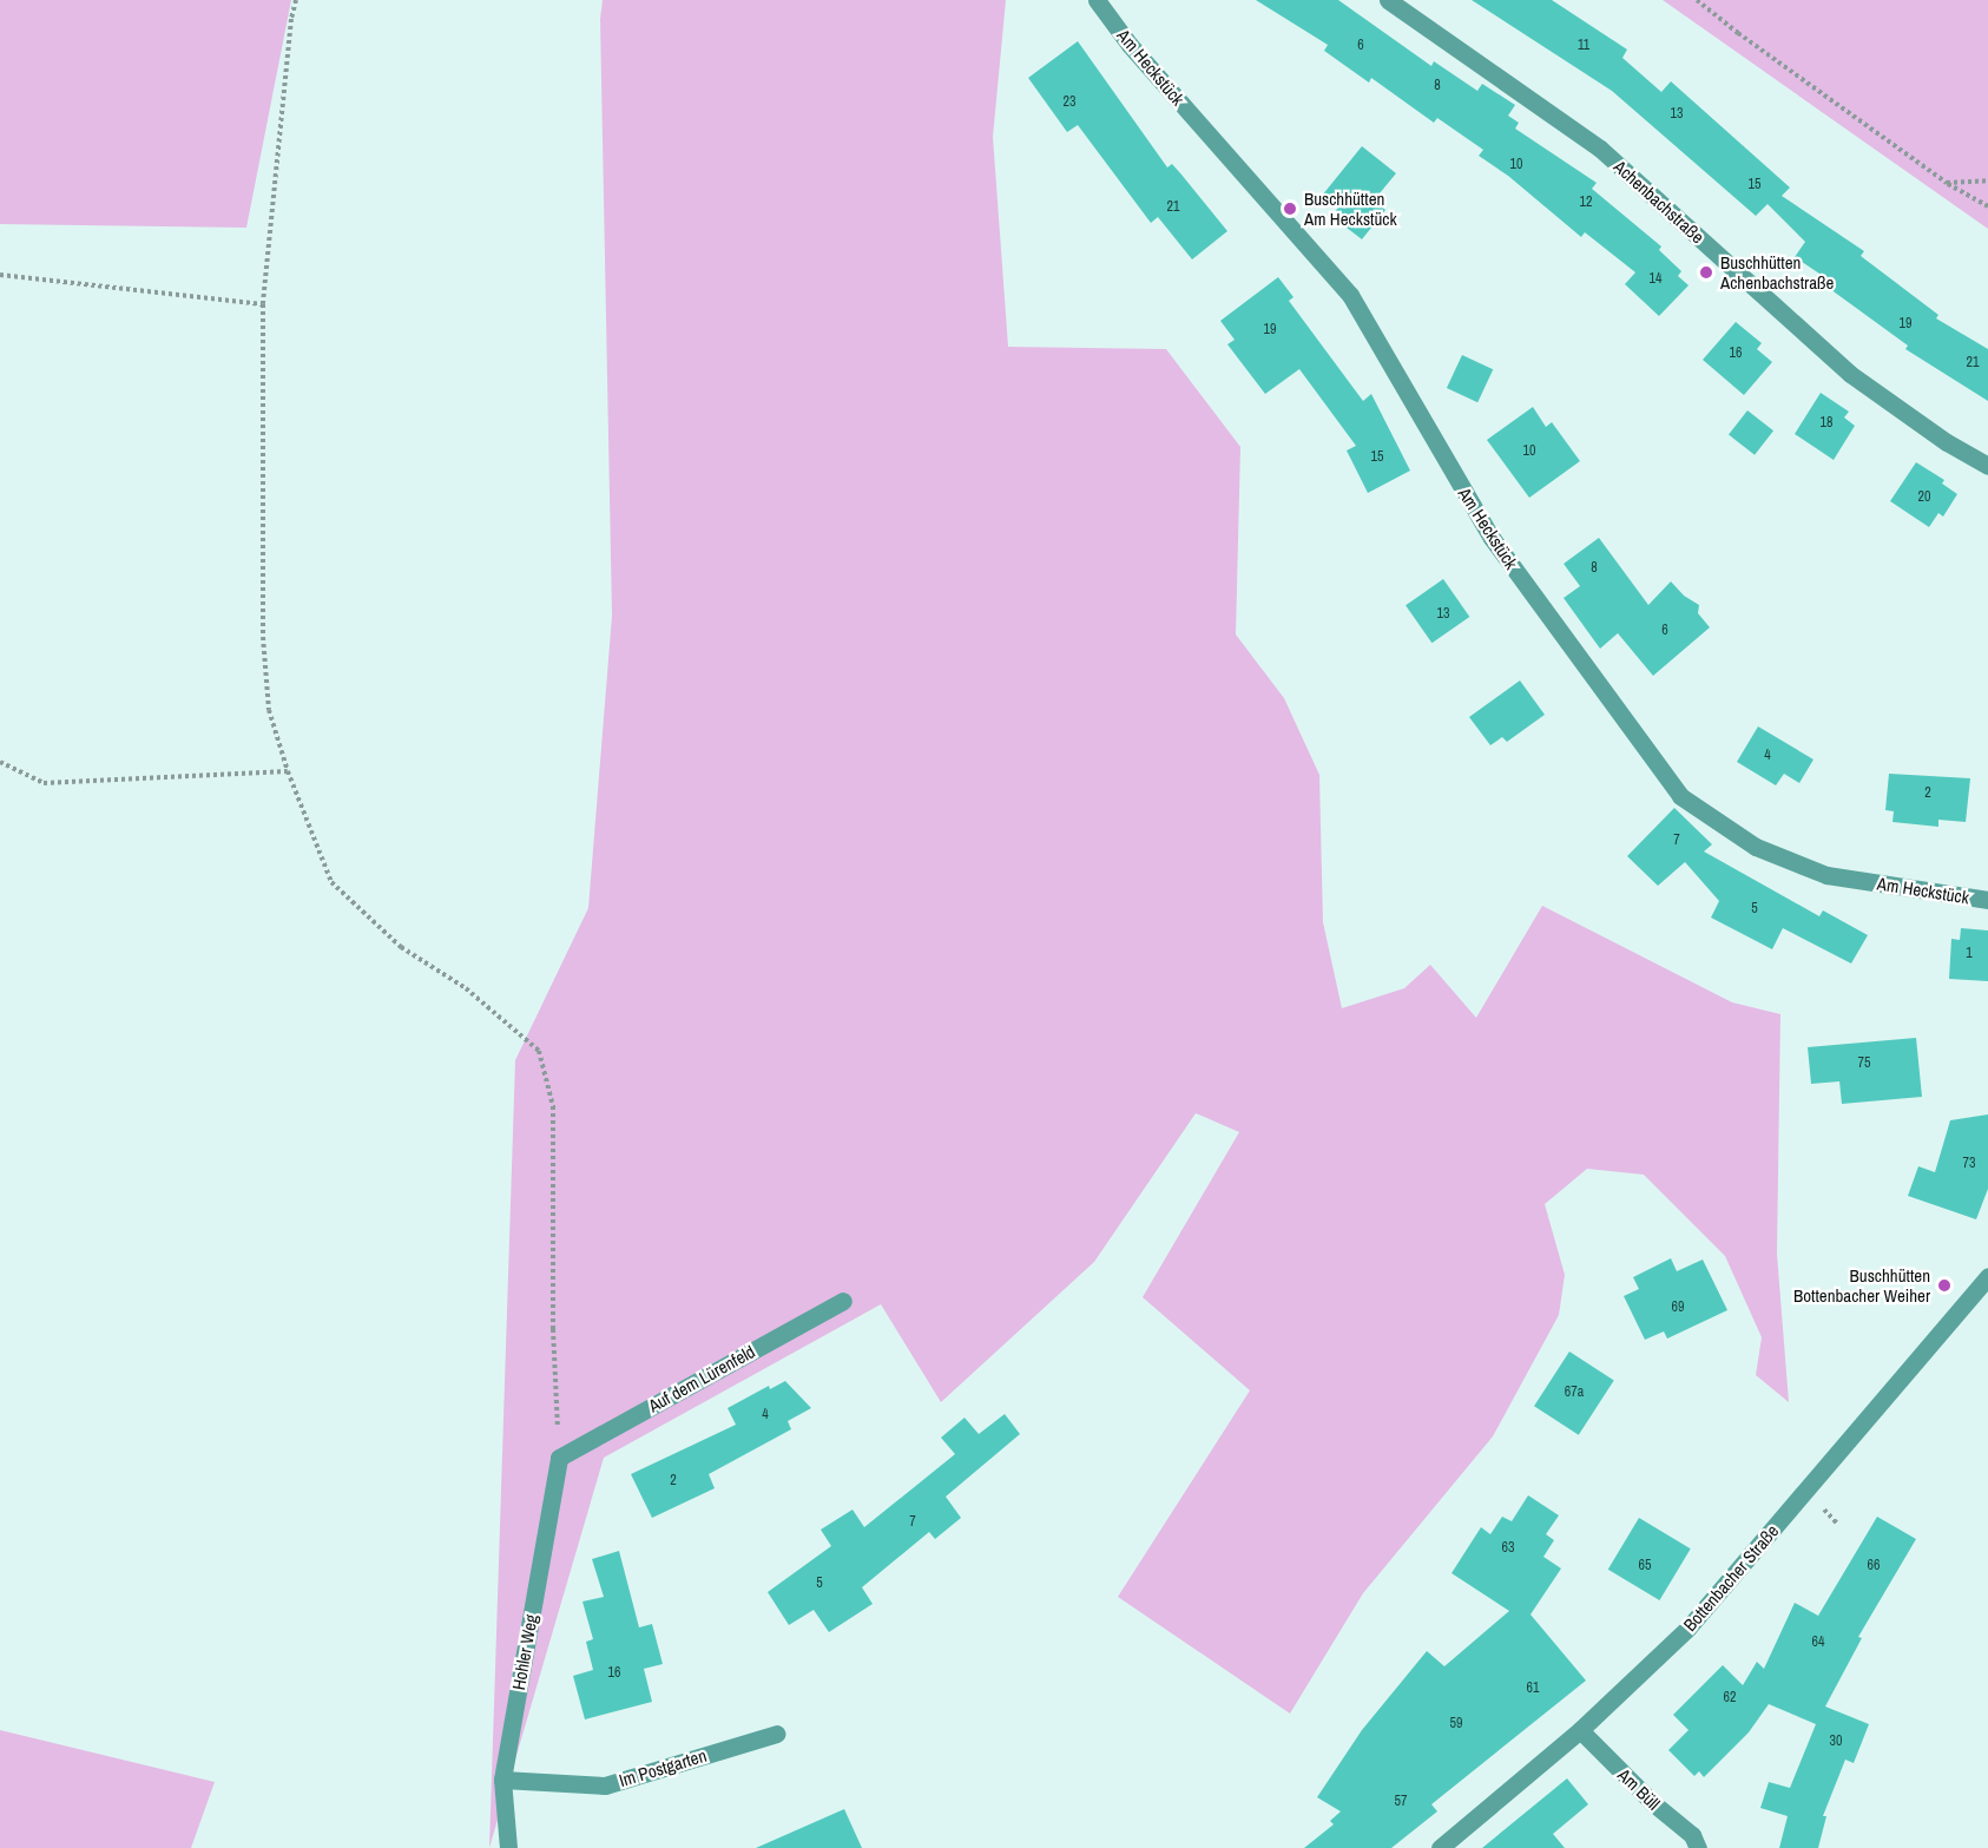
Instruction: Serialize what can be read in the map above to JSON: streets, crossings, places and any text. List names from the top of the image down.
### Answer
{
  "streets": {
    "street": [
      "Am Heckstück",
      "Achenbachstraße",
      "Auf dem Lürenfeld",
      "Bottenbacher Straße",
      "Hohler Weg",
      "Im Postgarten",
      "Am Büll"
    ]
  },
  "crossings": [
    ["Auf dem Lürenfeld", "Hohler Weg"],
    ["Bottenbacher Straße", "Am Büll"],
    ["Hohler Weg", "Im Postgarten"]
  ],
  "places": ["Buschhütten Am Heckstück", "Buschhütten Achenbachstraße", "Buschhütten Bottenbacher Weiher"],
  "house_numbers": [
    "6",
    "11",
    "8",
    "23",
    "13",
    "10",
    "15",
    "12",
    "21",
    "14",
    "19",
    "19",
    "16",
    "21",
    "18",
    "10",
    "15",
    "20",
    "8",
    "13",
    "6",
    "4",
    "2",
    "7",
    "5",
    "1",
    "75",
    "73",
    "69",
    "67a",
    "4",
    "2",
    "7",
    "63",
    "65",
    "66",
    "5",
    "64",
    "16",
    "61",
    "62",
    "59",
    "30",
    "57"
  ]
}
